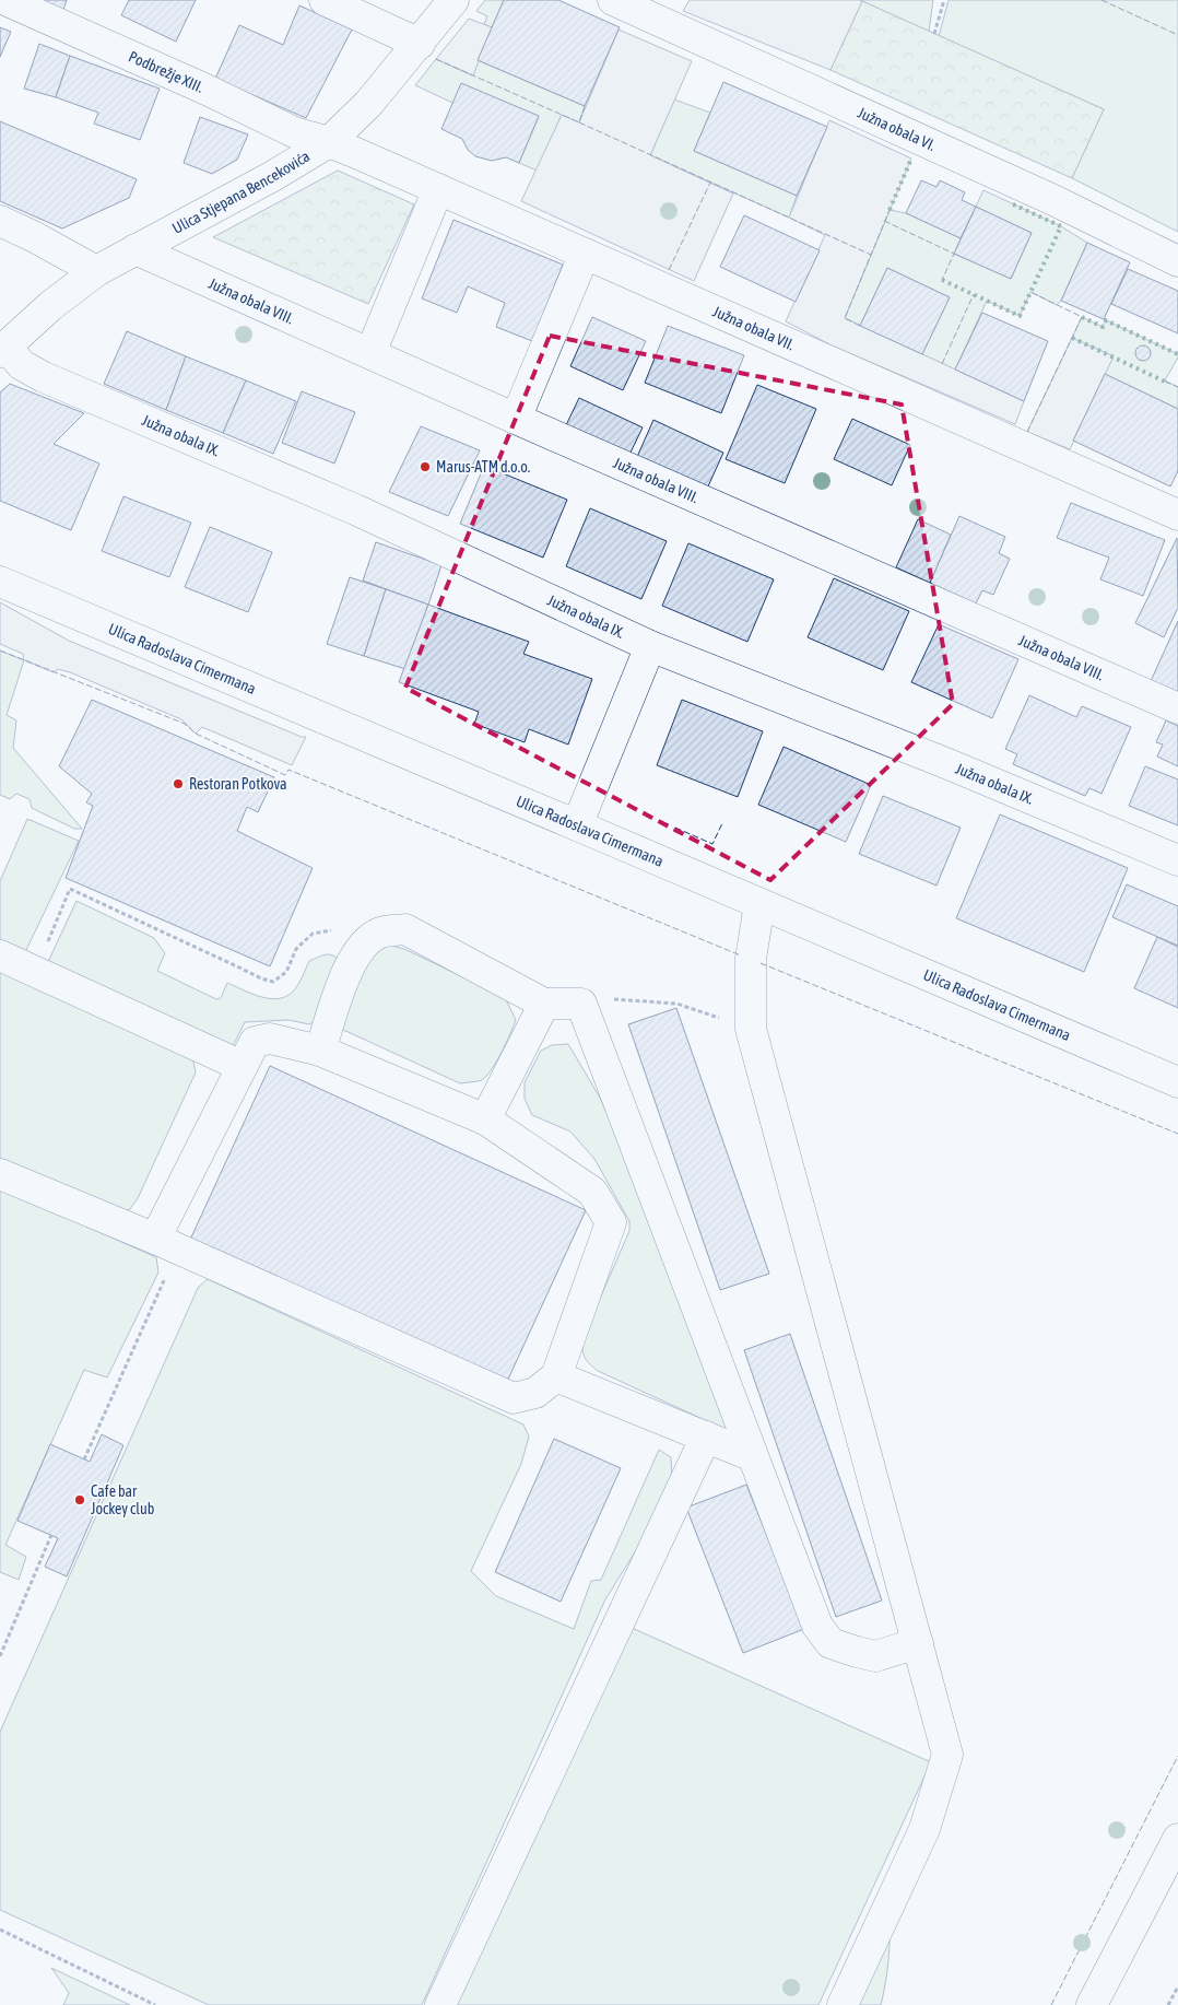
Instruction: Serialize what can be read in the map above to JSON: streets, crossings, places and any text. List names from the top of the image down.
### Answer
{
  "streets": {
    "street": [
      "Podbrežje XIII.",
      "Južna obala VI.",
      "Ulica Stjepana Bencekovića",
      "Južna obala VIII.",
      "Južna obala VII.",
      "Južna obala IX.",
      "Ulica Radoslava Cimermana"
    ]
  },
  "crossings": [
    ["Podbrežje XIII.", "Ulica Stjepana Bencekovića"],
    ["Podbrežje XIII.", "Južna obala VII."],
    ["Ulica Stjepana Bencekovića", "Južna obala VIII."],
    ["Ulica Stjepana Bencekovića", "Južna obala VII."],
    ["Ulica Stjepana Bencekovića", "Južna obala IX."]
  ],
  "places": ["Marus-ATM d.o.o.", "Restoran Potkova", "Cafe bar Jockey club"]
}
